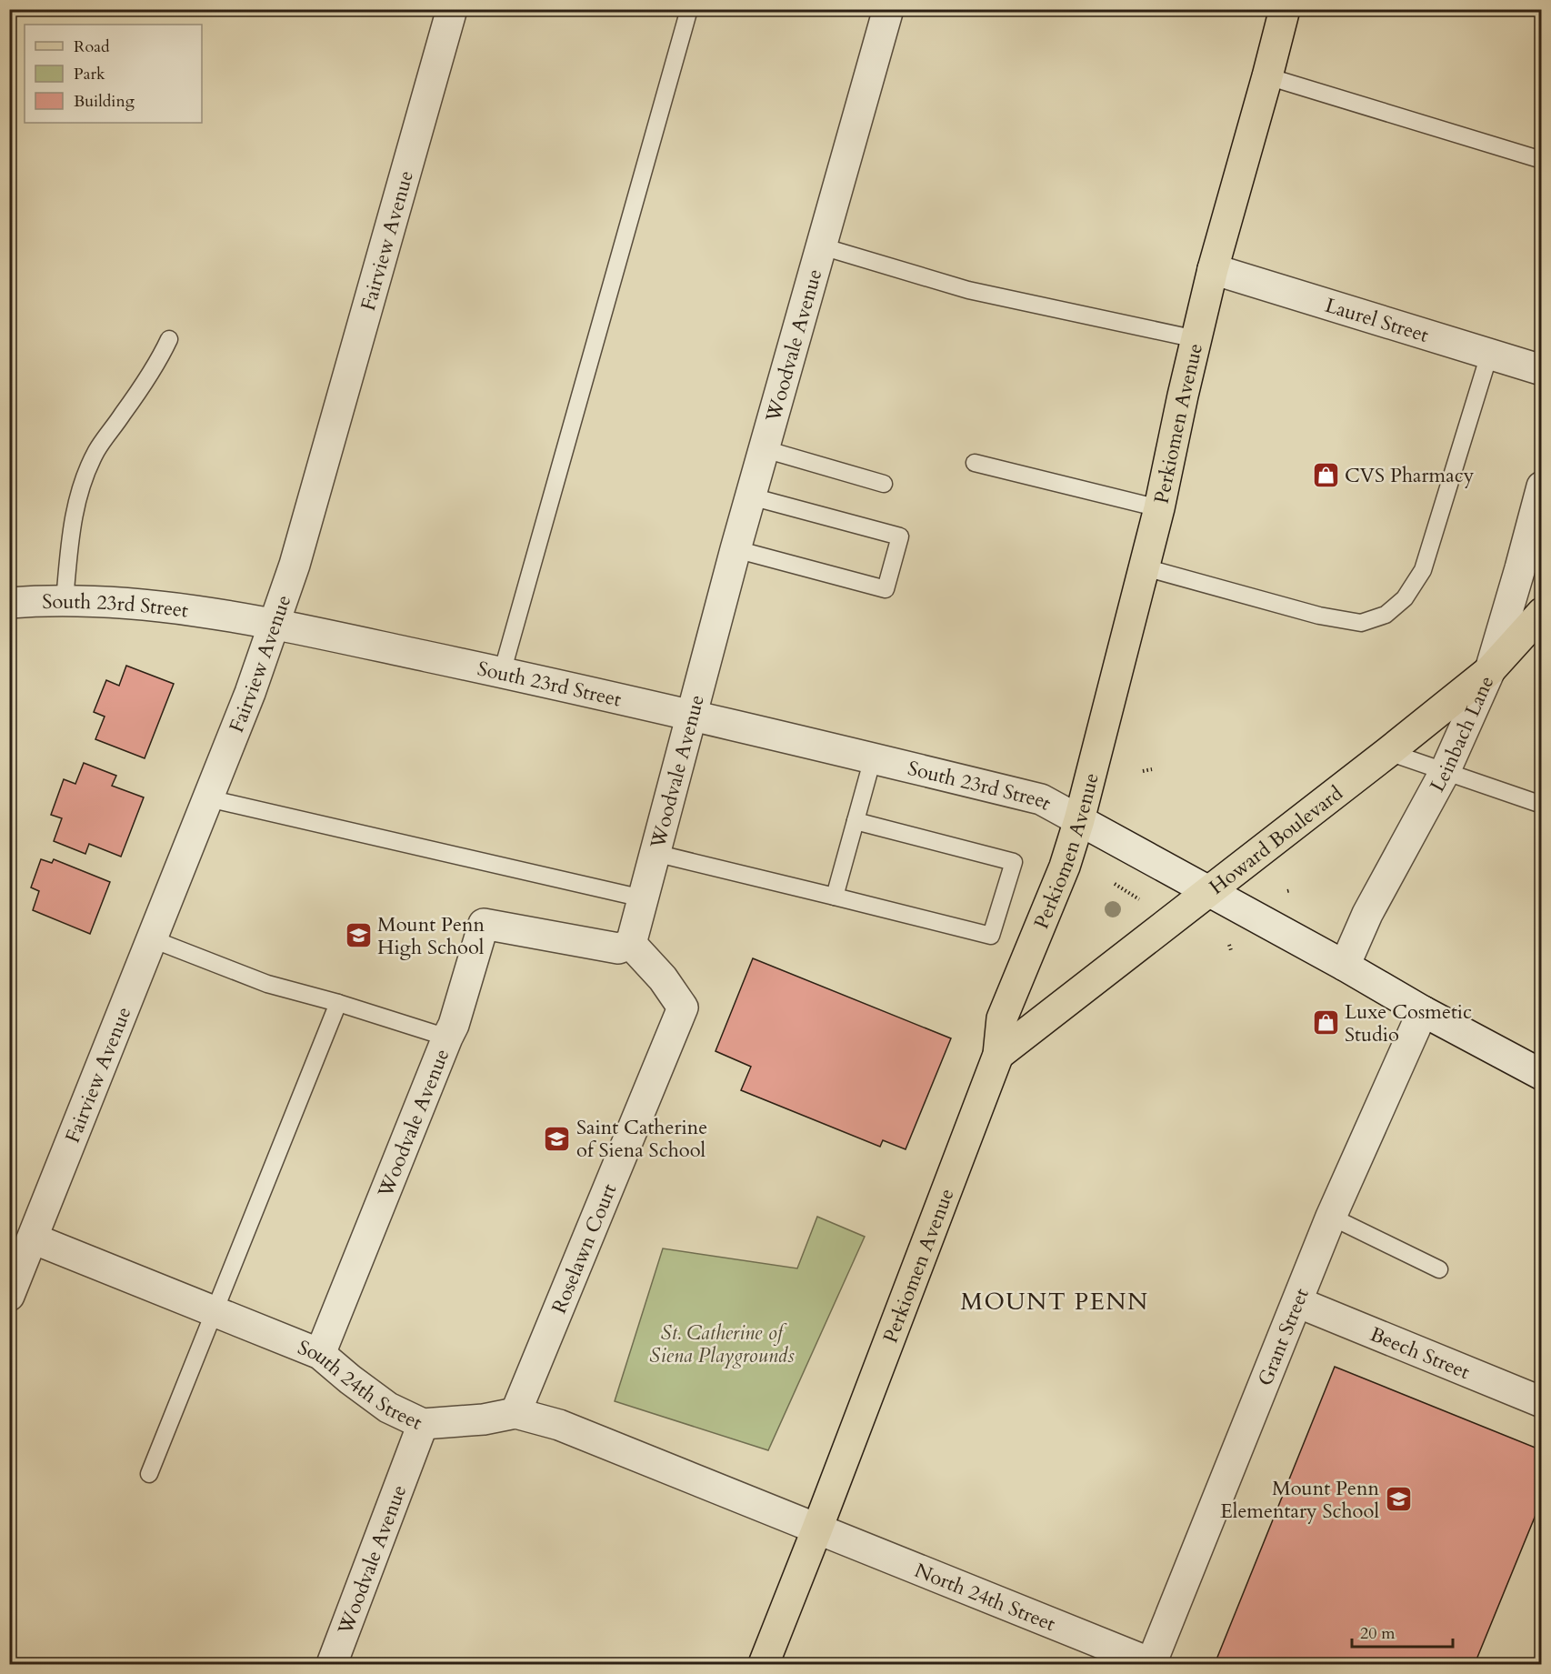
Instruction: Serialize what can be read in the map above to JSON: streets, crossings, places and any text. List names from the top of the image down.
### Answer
{
  "streets": {
    "main road": ["Perkiomen Avenue", "Howard Boulevard"],
    "street": [
      "Fairview Avenue",
      "Laurel Street",
      "Woodvale Avenue",
      "South 23rd Street",
      "Leinbach Lane",
      "Roselawn Court",
      "Grant Street",
      "Beech Street",
      "South 24th Street",
      "North 24th Street"
    ]
  },
  "crossings": [
    ["Fairview Avenue", "South 23rd Street"],
    ["Fairview Avenue", "South 24th Street"],
    ["Laurel Street", "Perkiomen Avenue"],
    ["Woodvale Avenue", "South 23rd Street"],
    ["Woodvale Avenue", "Roselawn Court"],
    ["Woodvale Avenue", "South 24th Street"],
    ["Perkiomen Avenue", "South 23rd Street"],
    ["Perkiomen Avenue", "Howard Boulevard"],
    ["Perkiomen Avenue", "South 24th Street"],
    ["Perkiomen Avenue", "North 24th Street"],
    ["South 23rd Street", "Leinbach Lane"],
    ["South 23rd Street", "Howard Boulevard"],
    ["South 23rd Street", "Grant Street"],
    ["Leinbach Lane", "Howard Boulevard"],
    ["Roselawn Court", "South 24th Street"],
    ["Grant Street", "Beech Street"],
    ["Grant Street", "North 24th Street"],
    ["South 24th Street", "North 24th Street"]
  ],
  "districts": ["MOUNT PENN"],
  "parks": ["St. Catherine of Siena Playgrounds"],
  "places": {
    "shop": ["CVS Pharmacy", "Luxe Cosmetic Studio"],
    "school or university": ["Mount Penn High School", "Saint Catherine of Siena School", "Mount Penn Elementary School"]
  },
  "legend": ["Road", "Park", "Building"],
  "scale_bar": "20 m"
}
